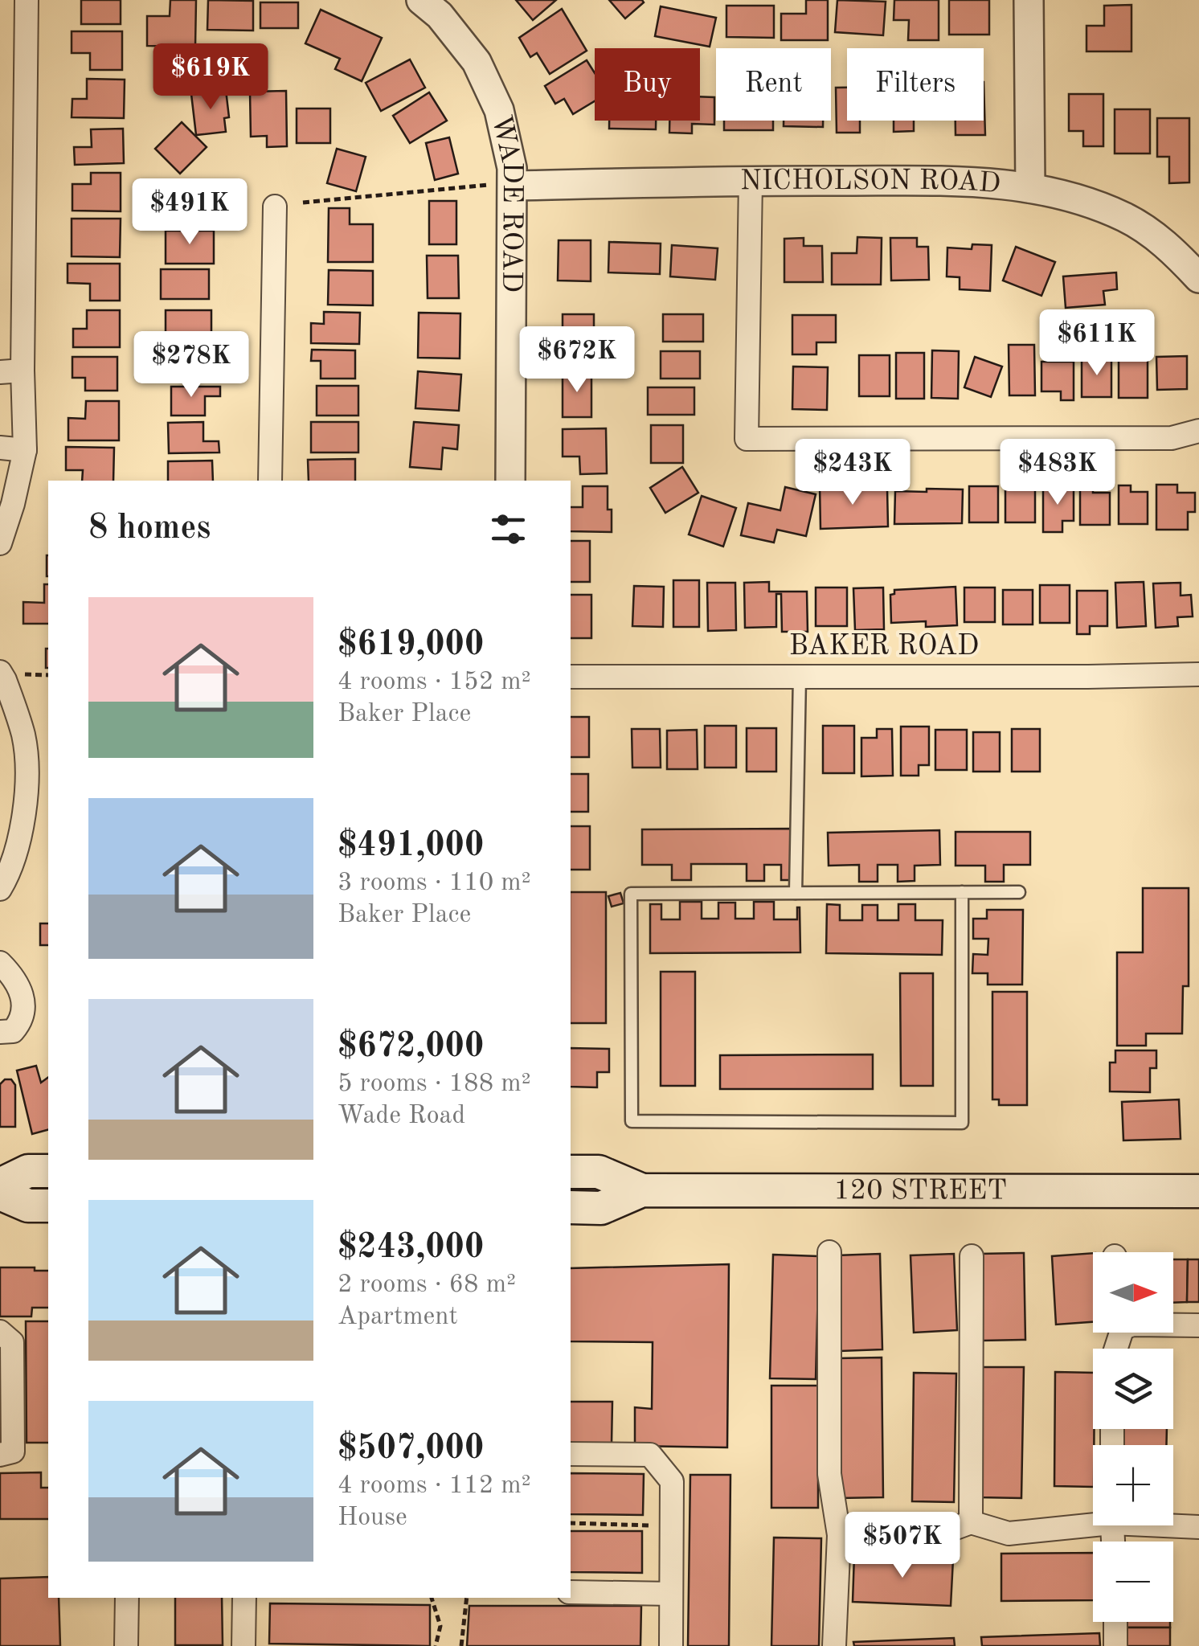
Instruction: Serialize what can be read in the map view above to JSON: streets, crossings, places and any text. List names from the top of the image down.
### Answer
{
  "streets": {
    "main road": ["120 STREET"],
    "street": ["NICHOLSON ROAD", "WADE ROAD", "BAKER ROAD"]
  },
  "crossings": [
    ["NICHOLSON ROAD", "WADE ROAD"]
  ],
  "north": "right",
  "page": {
    "price": [
      "$619K",
      "$491K",
      "$611K",
      "$672K",
      "$278K",
      "$243K",
      "$483K",
      "$507K"
    ],
    "chip": ["Buy", "Rent", "Filters"],
    "heading": "8 homes",
    "list": [
      {
        "name": "$619,000",
        "note": "4 rooms · 152 m² · Baker Place"
      },
      {
        "name": "$491,000",
        "note": "3 rooms · 110 m² · Baker Place"
      },
      {
        "name": "$672,000",
        "note": "5 rooms · 188 m² · Wade Road"
      },
      {
        "name": "$243,000",
        "note": "2 rooms · 68 m² · Apartment"
      },
      {
        "name": "$507,000",
        "note": "4 rooms · 112 m² · House"
      }
    ],
    "map_buttons": ["+", "−"]
  }
}
